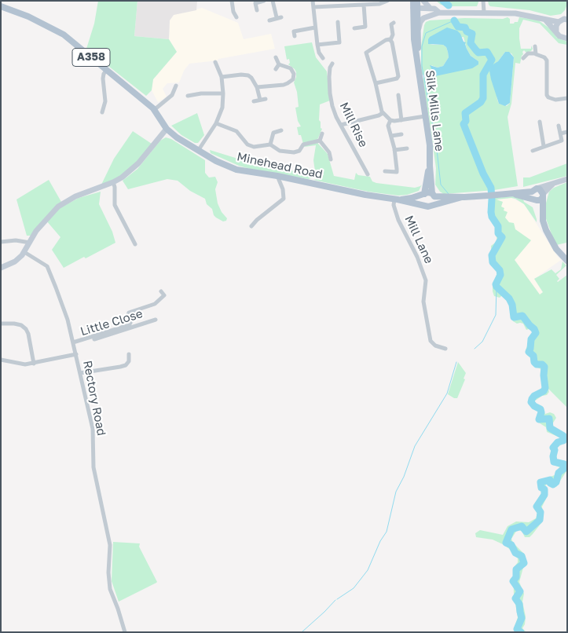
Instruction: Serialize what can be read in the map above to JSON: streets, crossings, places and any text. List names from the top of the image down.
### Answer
{
  "streets": {
    "main road": ["A358", "Silk Mills Lane", "Minehead Road"],
    "street": [
      "Mill Rise",
      "Mill Lane",
      "Little Close",
      "Rectory Road"
    ]
  },
  "crossings": [
    ["A358", "Silk Mills Lane"],
    ["A358", "Minehead Road"],
    ["Silk Mills Lane", "Minehead Road"],
    ["Minehead Road", "Mill Lane"],
    ["Little Close", "Rectory Road"]
  ]
}
